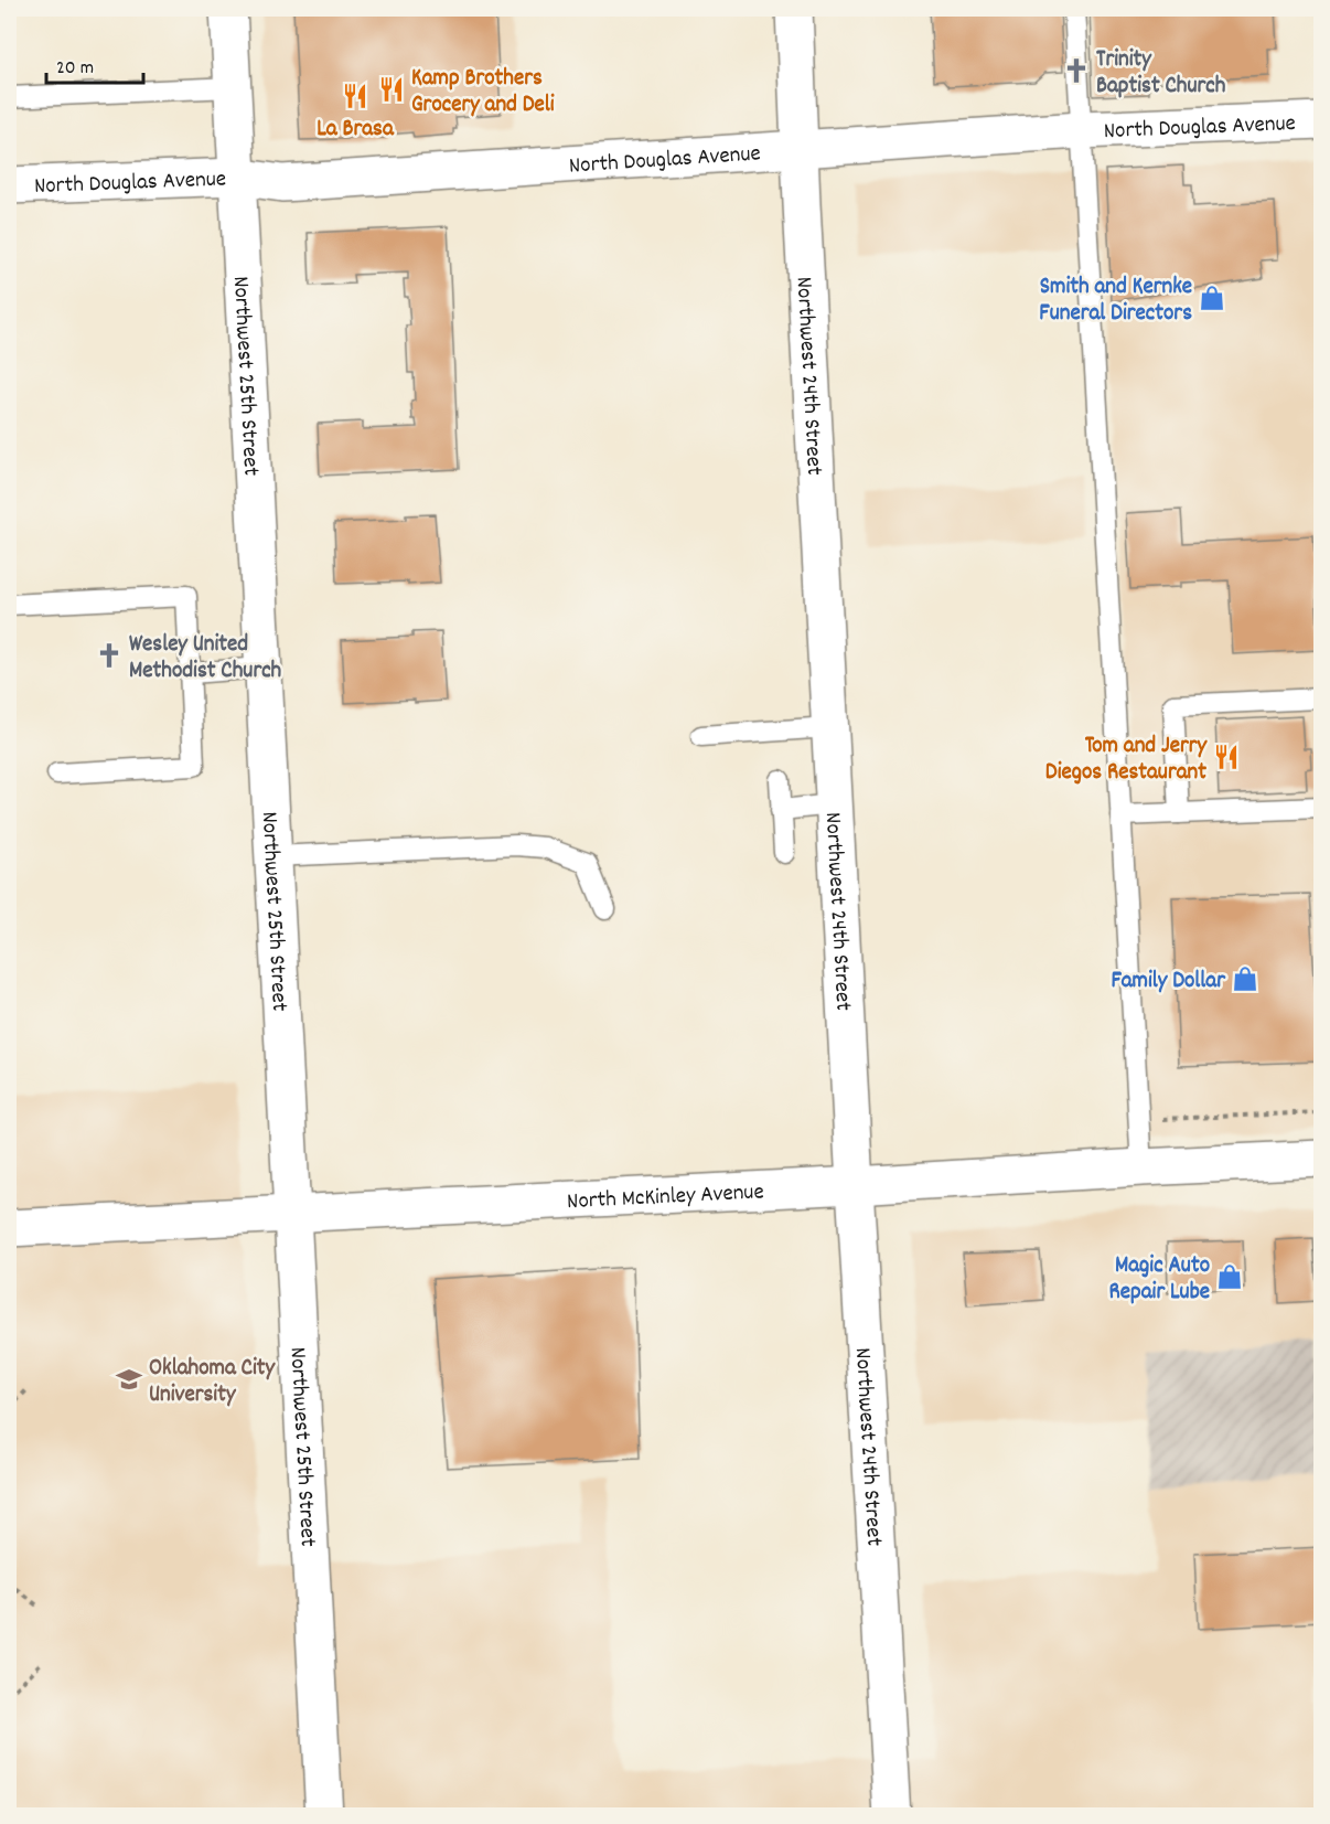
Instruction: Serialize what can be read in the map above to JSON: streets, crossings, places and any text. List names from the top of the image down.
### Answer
{
  "streets": {
    "street": [
      "North Douglas Avenue",
      "Northwest 25th Street",
      "Northwest 24th Street",
      "North McKinley Avenue"
    ]
  },
  "crossings": [
    ["North Douglas Avenue", "Northwest 25th Street"],
    ["North Douglas Avenue", "Northwest 24th Street"],
    ["Northwest 25th Street", "North McKinley Avenue"],
    ["Northwest 24th Street", "North McKinley Avenue"]
  ],
  "places": {
    "church": ["Trinity Baptist Church", "Wesley United Methodist Church"],
    "restaurant": ["Kamp Brothers Grocery and Deli", "La Brasa", "Tom and Jerry Diegos Restaurant"],
    "shop": ["Smith and Kernke Funeral Directors", "Family Dollar", "Magic Auto Repair Lube"],
    "school or university": ["Oklahoma City University"]
  },
  "scale_bar": "20 m"
}
